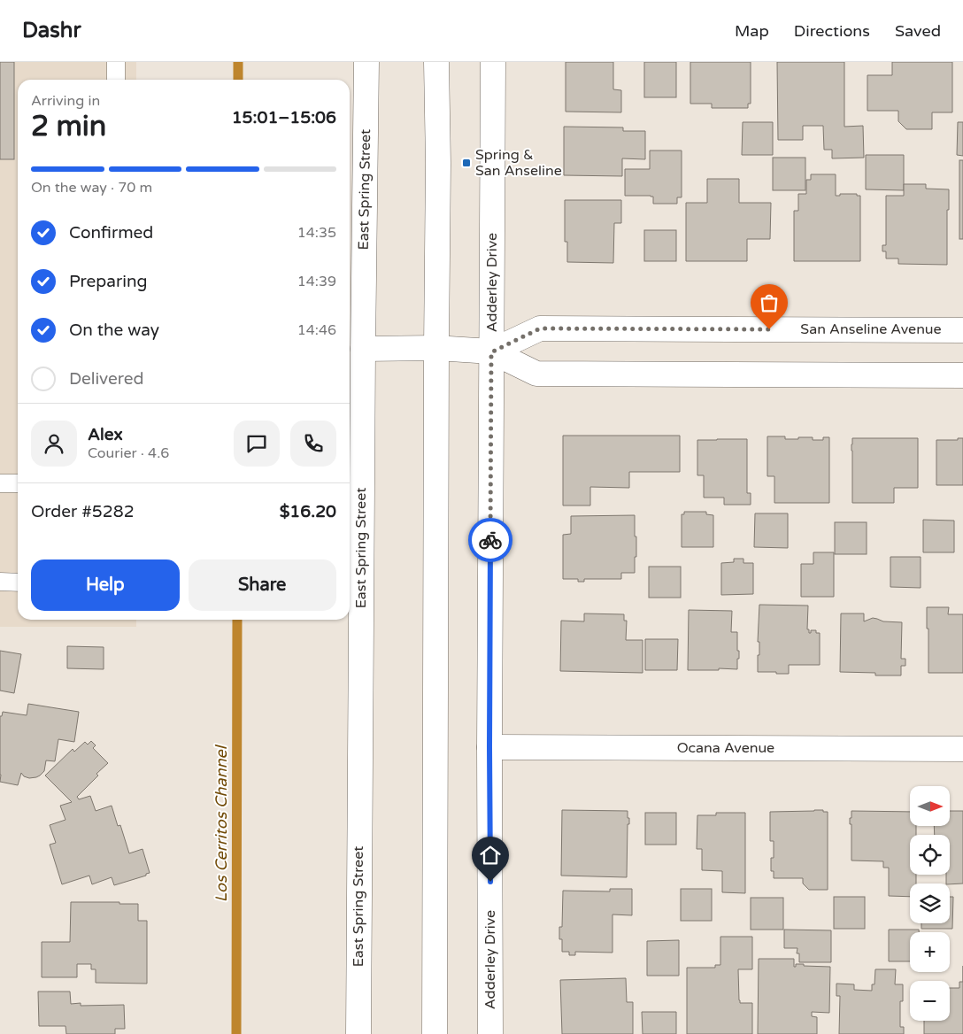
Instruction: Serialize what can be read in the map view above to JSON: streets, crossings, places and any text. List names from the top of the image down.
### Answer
{
  "streets": {
    "street": [
      "East Spring Street",
      "Adderley Drive",
      "San Anseline Avenue",
      "Ocana Avenue"
    ]
  },
  "crossings": [
    ["Adderley Drive", "San Anseline Avenue"],
    ["Adderley Drive", "Ocana Avenue"]
  ],
  "water": ["Los Cerritos Channel"],
  "places": {
    "transit": ["Spring & San Anseline"]
  },
  "north": "right",
  "page": {
    "header": "Dashr",
    "nav": ["Map", "Directions", "Saved"],
    "heading": ["2 min", "Arriving in", "15:01–15:06"],
    "panel": [
      "Alex",
      "Courier · 4.6",
      "Order #5282",
      "$16.20"
    ],
    "bar": "On the way · 70 m",
    "list": [
      ["Confirmed", "14:35"],
      ["Preparing", "14:39"],
      ["On the way", "14:46"],
      "Delivered"
    ],
    "buttons": ["Help", "Share"],
    "map_buttons": ["+", "−"]
  }
}
